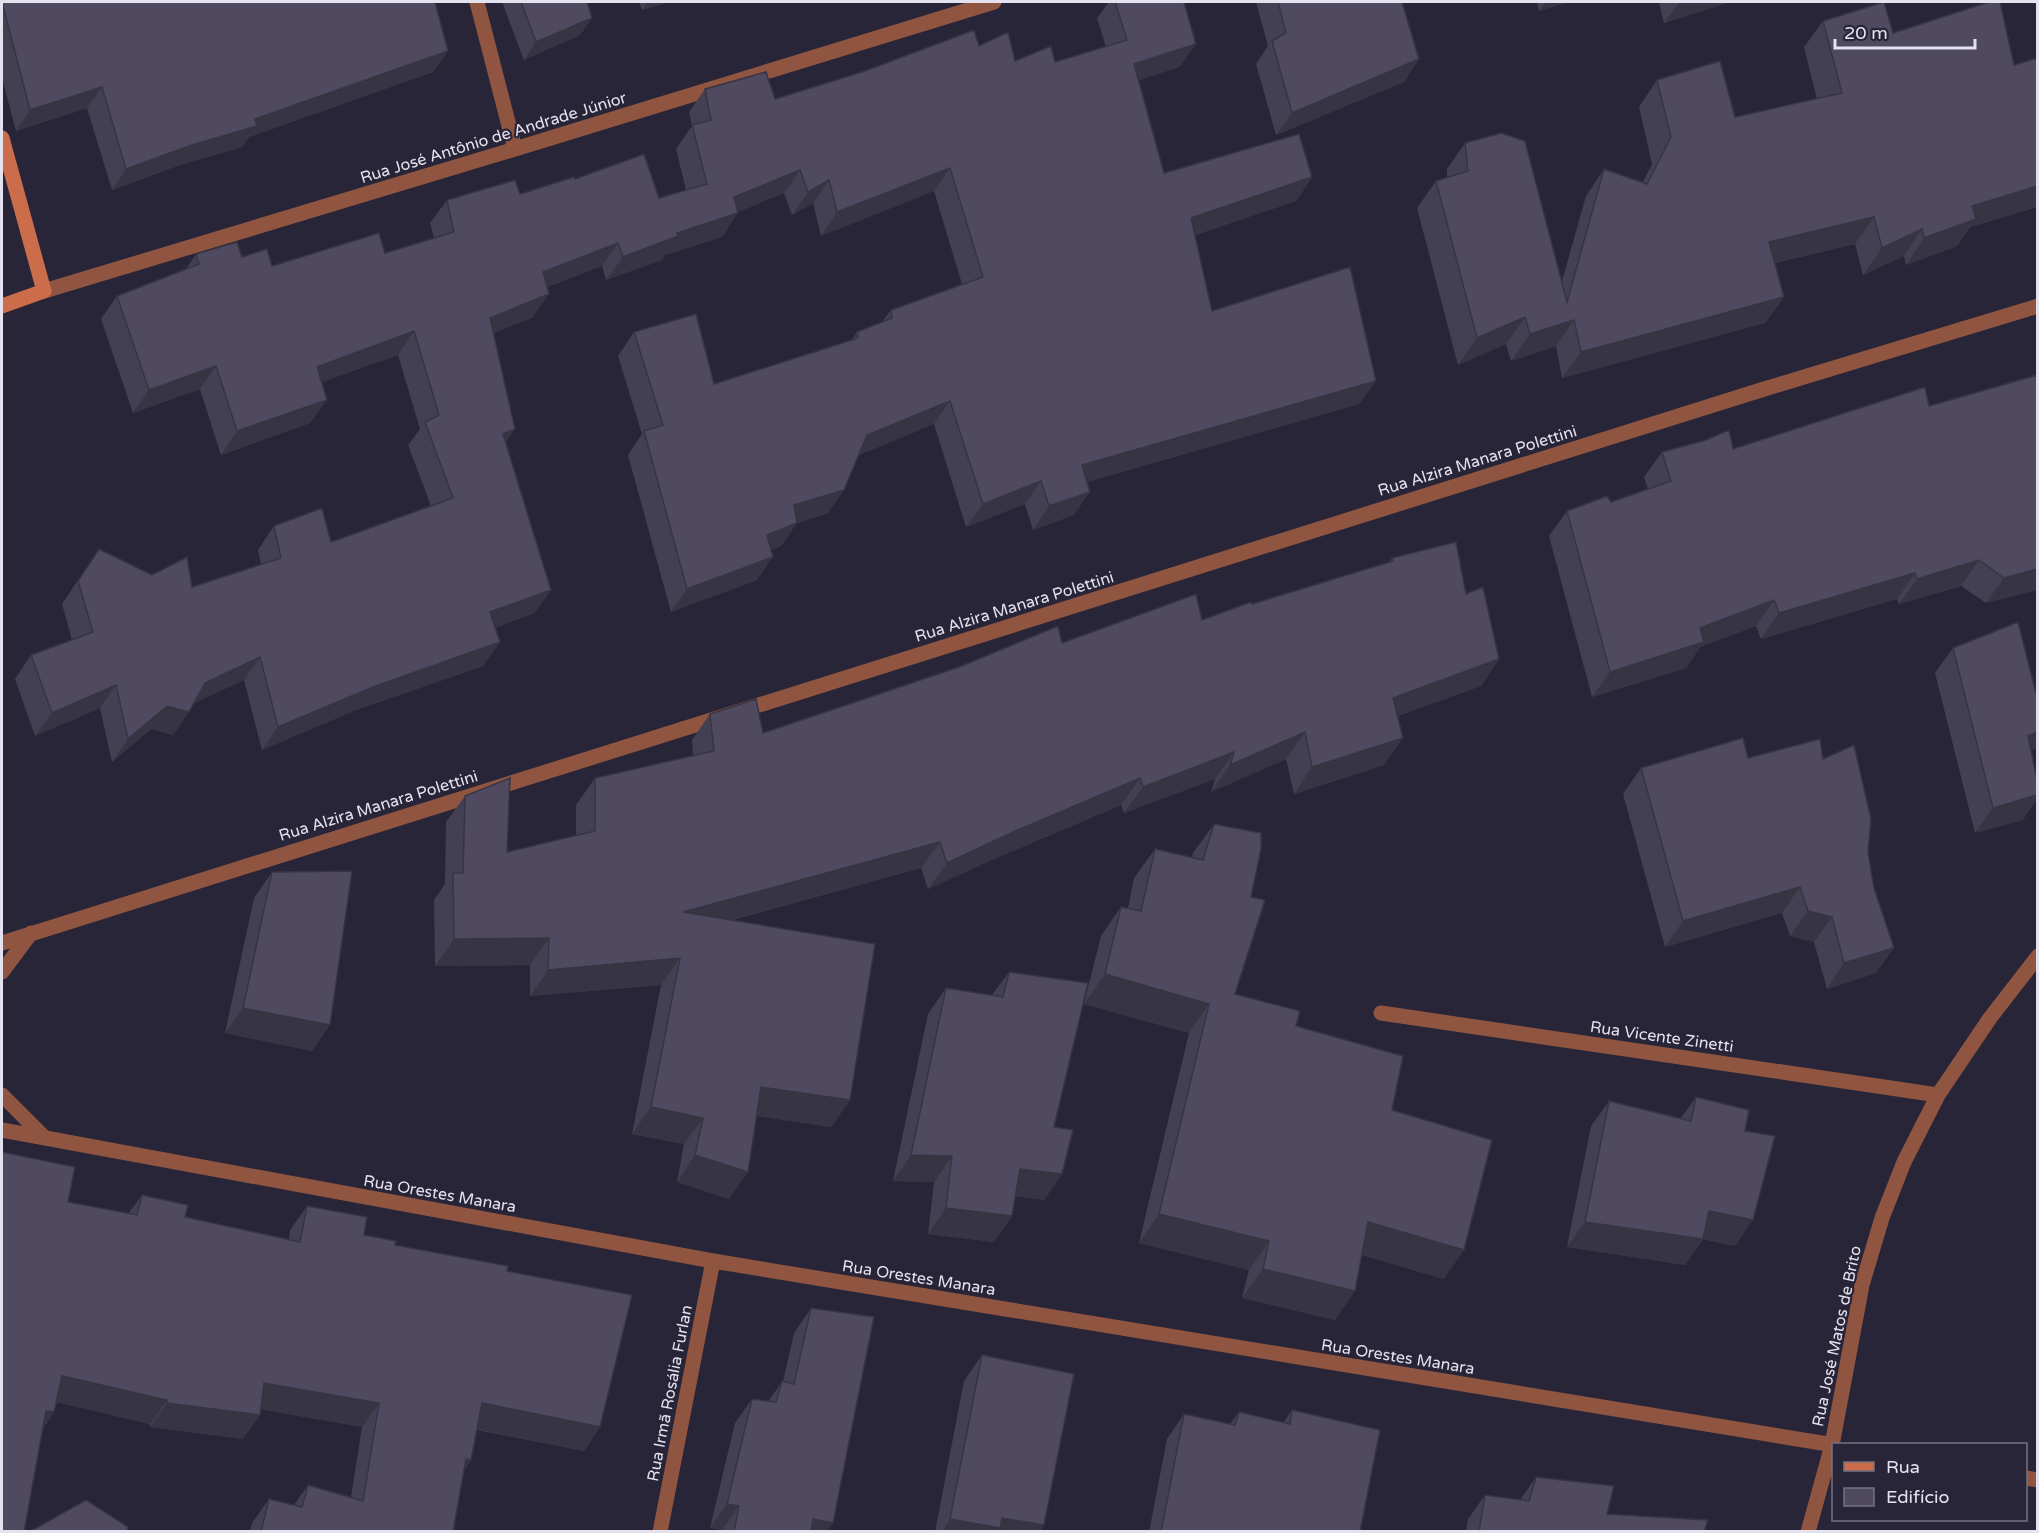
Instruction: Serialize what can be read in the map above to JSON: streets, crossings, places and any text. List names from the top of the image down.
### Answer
{
  "streets": {
    "street": [
      "Rua José Antônio de Andrade Júnior",
      "Rua Alzira Manara Polettini",
      "Rua Vicente Zinetti",
      "Rua Orestes Manara",
      "Rua José Matos de Brito",
      "Rua Irmã Rosália Furlan"
    ]
  },
  "crossings": [
    ["Rua Vicente Zinetti", "Rua José Matos de Brito"],
    ["Rua Orestes Manara", "Rua Irmã Rosália Furlan"]
  ],
  "legend": ["Rua", "Edifício"],
  "scale_bar": "20 m"
}
